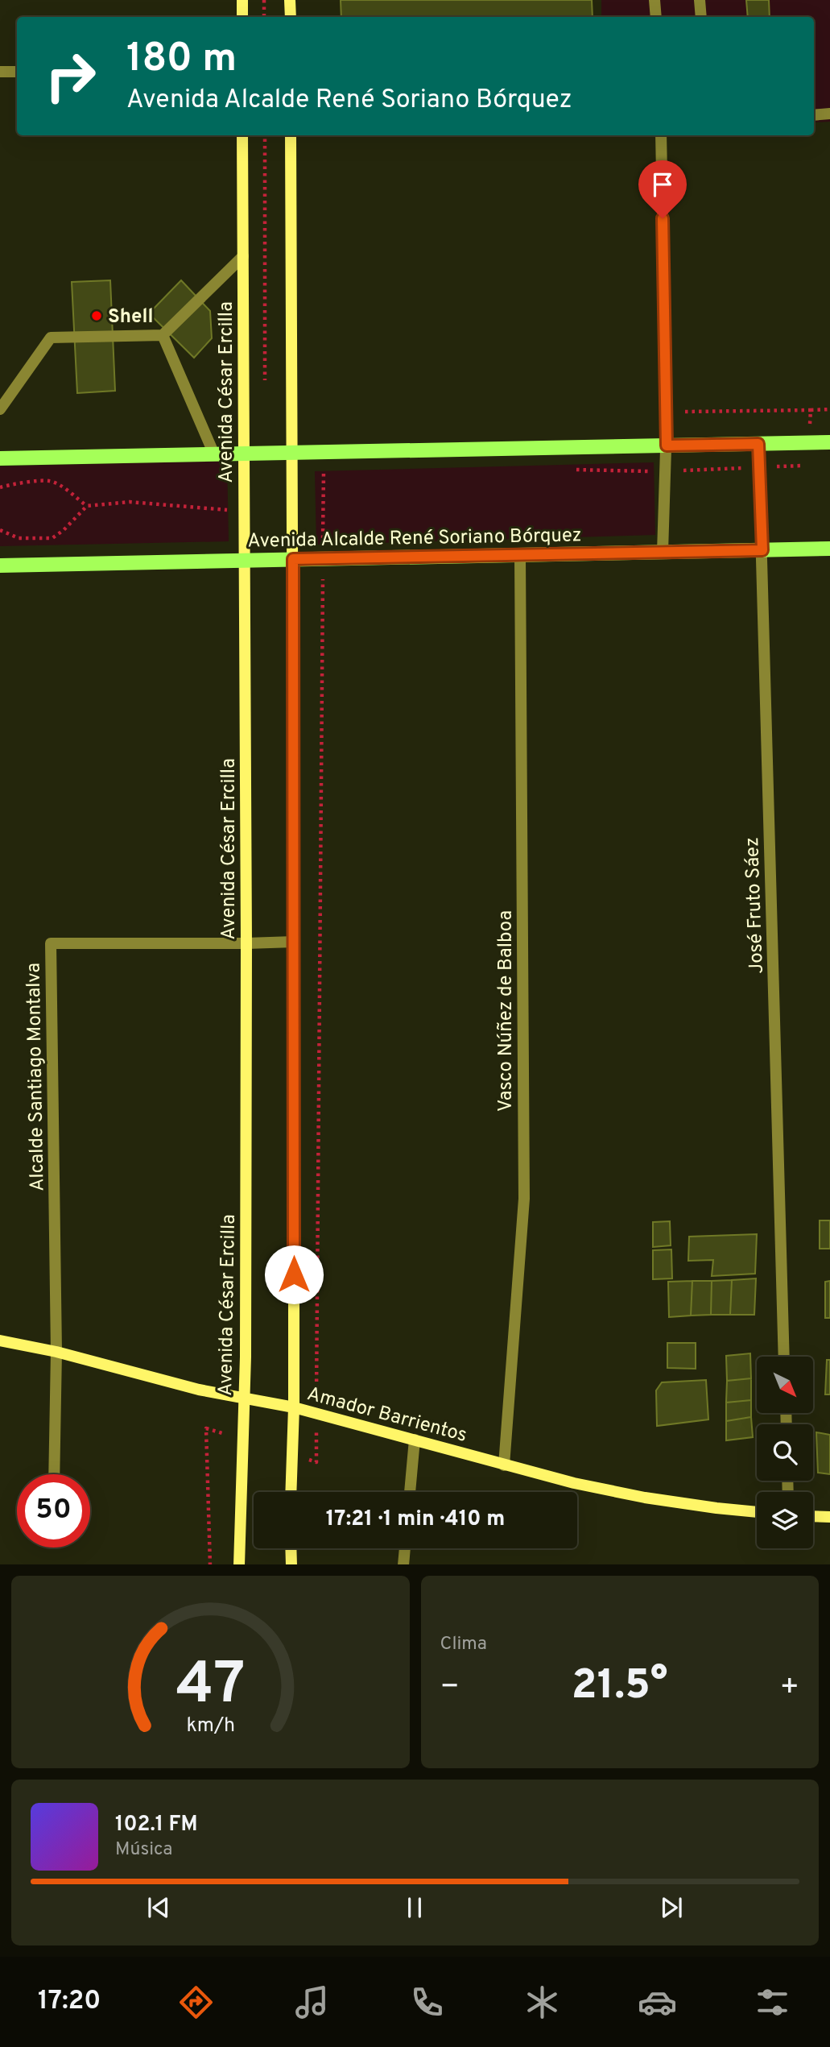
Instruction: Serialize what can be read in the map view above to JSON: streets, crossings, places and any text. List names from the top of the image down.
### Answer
{
  "streets": {
    "main road": ["Avenida César Ercilla", "Avenida Alcalde René Soriano Bórquez", "Amador Barrientos"],
    "street": ["José Fruto Sáez", "Vasco Núñez de Balboa", "Alcalde Santiago Montalva"]
  },
  "crossings": [
    ["Avenida César Ercilla", "Avenida Alcalde René Soriano Bórquez"],
    ["Avenida César Ercilla", "Alcalde Santiago Montalva"],
    ["Avenida César Ercilla", "Amador Barrientos"],
    ["Avenida Alcalde René Soriano Bórquez", "José Fruto Sáez"],
    ["Avenida Alcalde René Soriano Bórquez", "Vasco Núñez de Balboa"],
    ["Vasco Núñez de Balboa", "Amador Barrientos"],
    ["Alcalde Santiago Montalva", "Amador Barrientos"]
  ],
  "places": ["Shell"],
  "north": "bottom right",
  "page": {
    "turn": ["180 m", "Avenida Alcalde René Soriano Bórquez"],
    "limit": "50",
    "trip": "17:21 · 1 min · 410 m",
    "tile": "Clima",
    "heat": ["−", "21.5°", "+"],
    "song": ["102.1 FM", "Música"],
    "tabs": "17:20",
    "gauge": ["47", "km/h"]
  }
}
